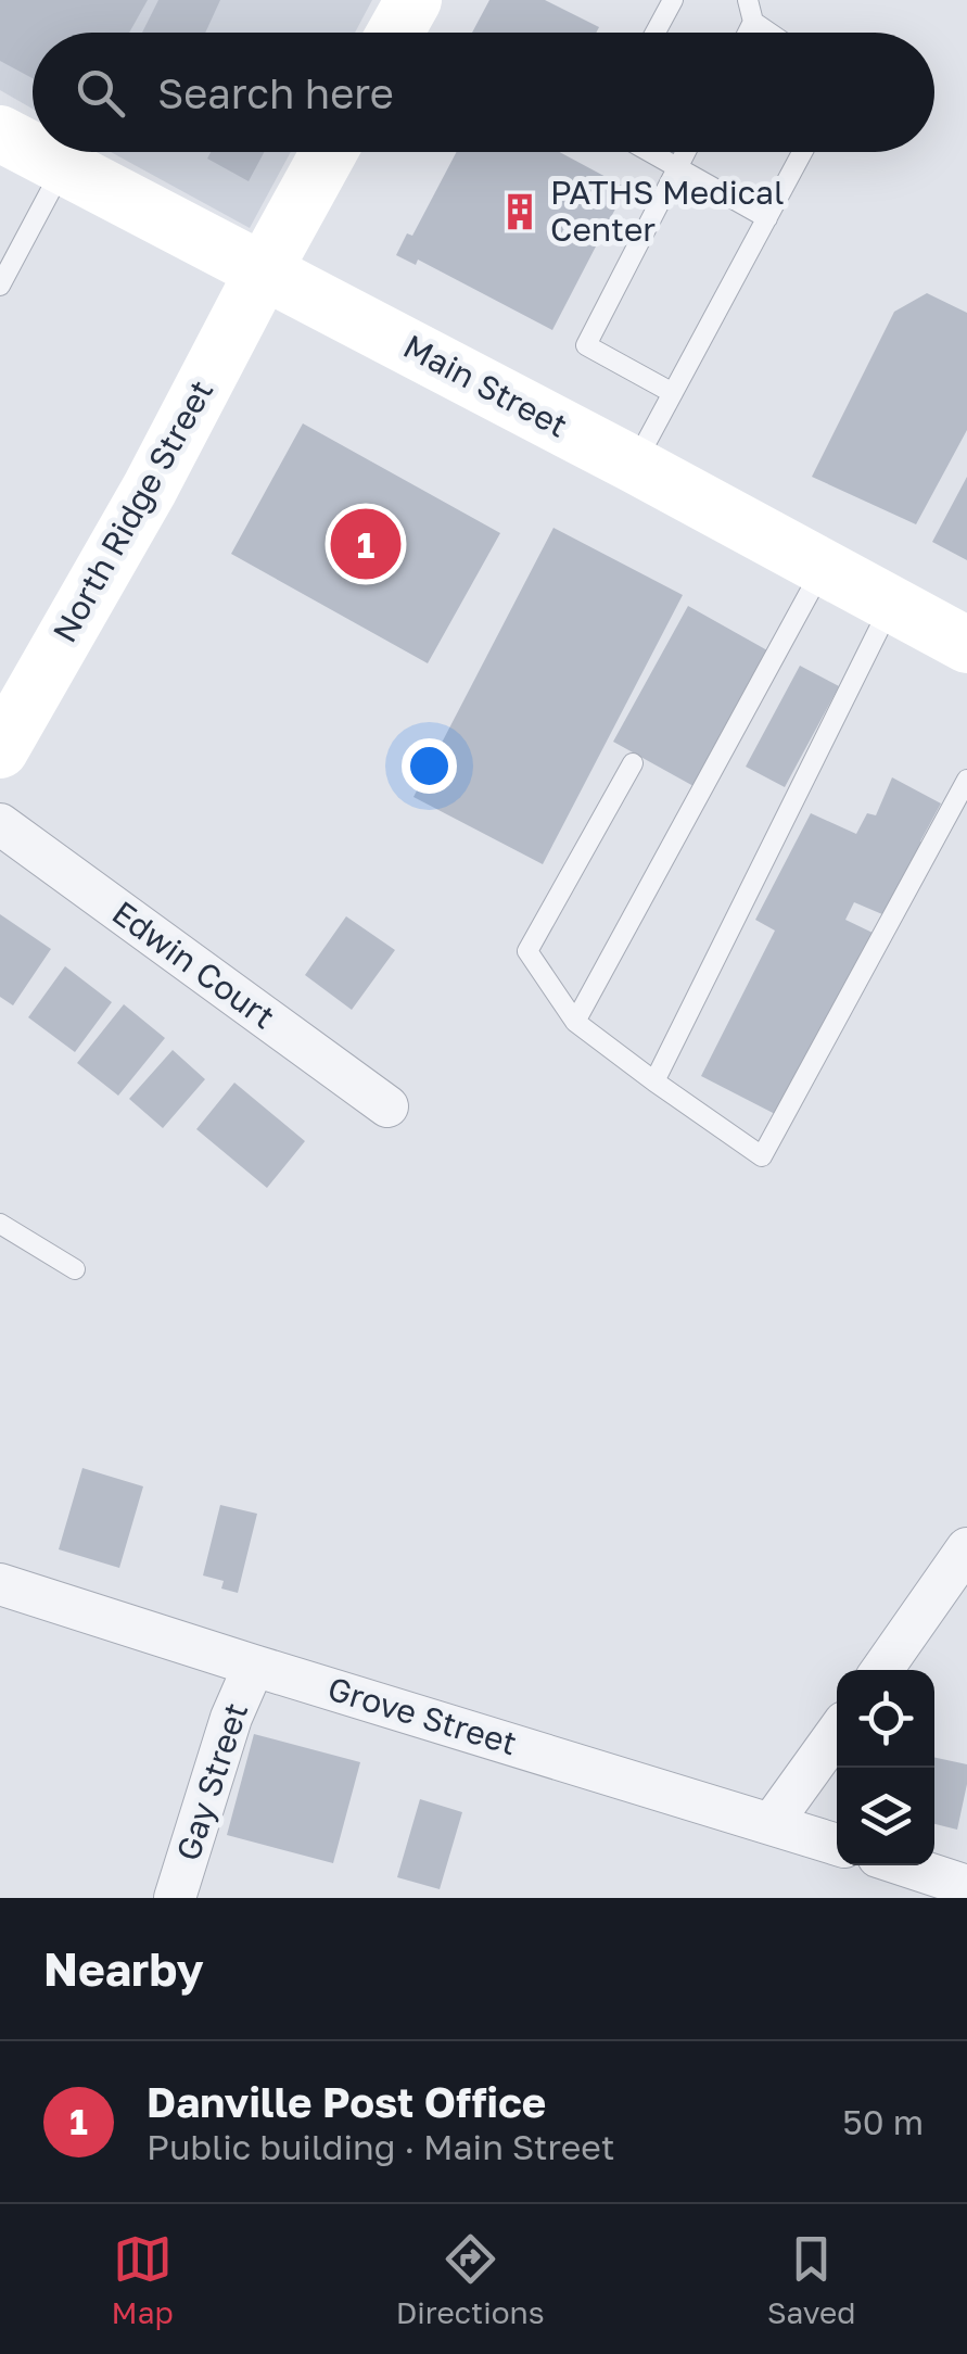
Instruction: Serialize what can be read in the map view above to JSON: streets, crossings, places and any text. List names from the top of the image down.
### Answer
{
  "streets": {
    "main road": ["Main Street", "North Ridge Street"],
    "street": ["Edwin Court", "Grove Street", "Gay Street"]
  },
  "crossings": [
    ["Main Street", "North Ridge Street"],
    ["Grove Street", "Gay Street"]
  ],
  "places": {
    "building": ["PATHS Medical Center"]
  },
  "page": {
    "search": "Search here",
    "pins": "1",
    "heading": "Nearby",
    "list": [
      {
        "mark": "1",
        "name": "Danville Post Office",
        "note": "Public building · Main Street",
        "value": "50 m"
      }
    ],
    "nav": ["Map", "Directions", "Saved"]
  }
}
